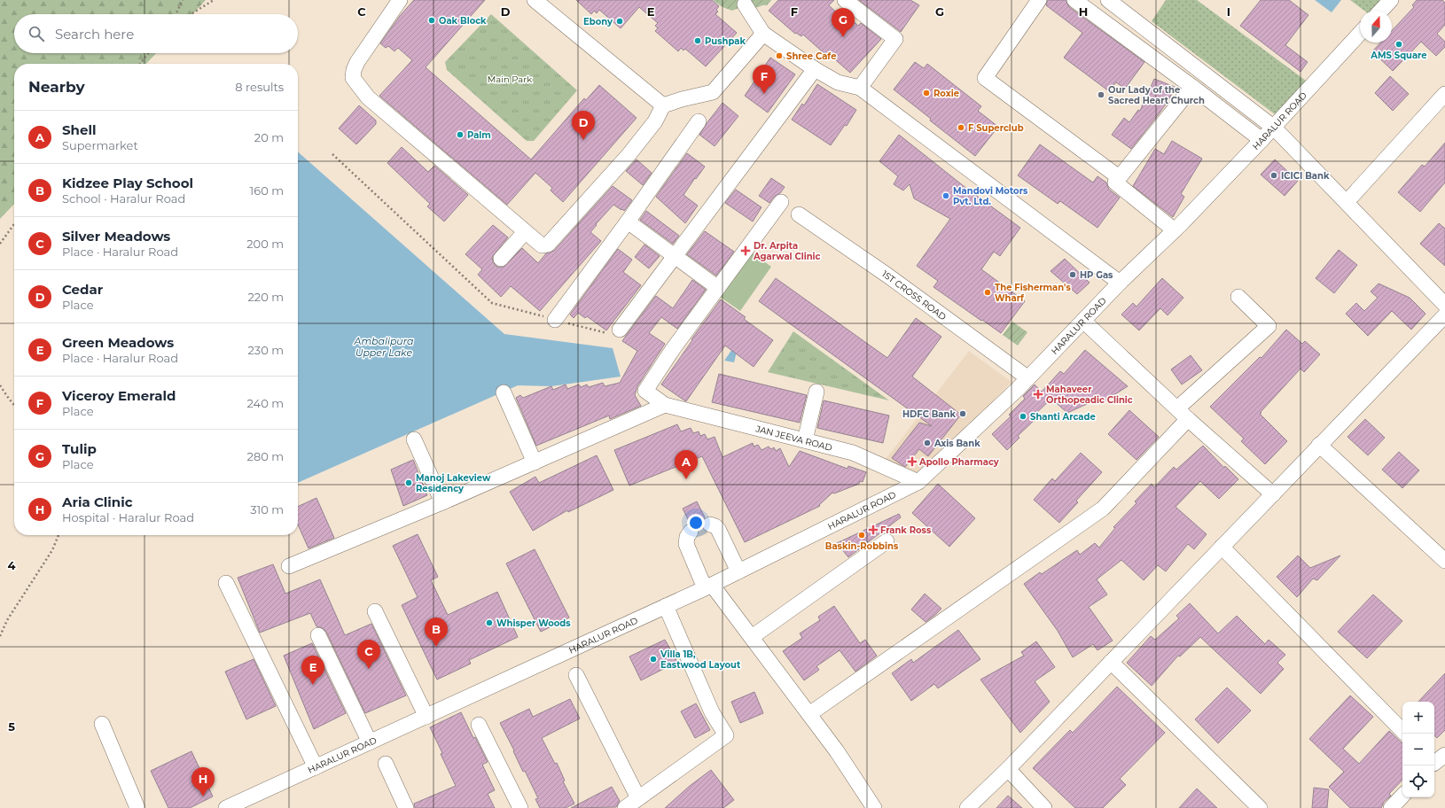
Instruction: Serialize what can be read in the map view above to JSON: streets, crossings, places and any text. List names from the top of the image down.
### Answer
{
  "streets": {
    "street": ["HARALUR ROAD", "1ST CROSS ROAD", "JAN JEEVA ROAD"]
  },
  "crossings": [
    ["HARALUR ROAD", "1ST CROSS ROAD"],
    ["HARALUR ROAD", "JAN JEEVA ROAD"]
  ],
  "water": ["Ambalipura Upper Lake"],
  "parks": ["Main Park"],
  "places": {
    "other": [
      "Oak Block",
      "Ebony",
      "Pushpak",
      "AMS Square",
      "Shree Cafe",
      "Roxie",
      "Our Lady of the Sacred Heart Church",
      "F Superclub",
      "Palm",
      "ICICI Bank",
      "Mandovi Motors Pvt. Ltd.",
      "HP Gas",
      "The Fisherman's Wharf",
      "HDFC Bank",
      "Shanti Arcade",
      "Axis Bank",
      "Manoj Lakeview Residency",
      "Baskin-Robbins",
      "Whisper Woods",
      "Villa 1B, Eastwood Layout"
    ],
    "health": [
      "Dr. Arpita Agarwal Clinic",
      "Mahaveer Orthopeadic Clinic",
      "Apollo Pharmacy",
      "Frank Ross"
    ]
  },
  "north": "top",
  "page": {
    "pins": [
      "G",
      "F",
      "D",
      "A",
      "B",
      "C",
      "E",
      "H"
    ],
    "search": "Search here",
    "heading": ["Nearby", "8 results"],
    "list": [
      {
        "mark": "A",
        "name": "Shell",
        "note": "Supermarket",
        "value": "20 m"
      },
      {
        "mark": "B",
        "name": "Kidzee Play School",
        "note": "School · Haralur Road",
        "value": "160 m"
      },
      {
        "mark": "C",
        "name": "Silver Meadows",
        "note": "Place · Haralur Road",
        "value": "200 m"
      },
      {
        "mark": "D",
        "name": "Cedar",
        "note": "Place",
        "value": "220 m"
      },
      {
        "mark": "E",
        "name": "Green Meadows",
        "note": "Place · Haralur Road",
        "value": "230 m"
      },
      {
        "mark": "F",
        "name": "Viceroy Emerald",
        "note": "Place",
        "value": "240 m"
      },
      {
        "mark": "G",
        "name": "Tulip",
        "note": "Place",
        "value": "280 m"
      },
      {
        "mark": "H",
        "name": "Aria Clinic",
        "note": "Hospital · Haralur Road",
        "value": "310 m"
      }
    ],
    "map_buttons": ["+", "−"]
  },
  "grid": {
    "columns": [
      "C",
      "D",
      "E",
      "F",
      "G",
      "H",
      "I"
    ],
    "rows": ["4", "5"]
  }
}
